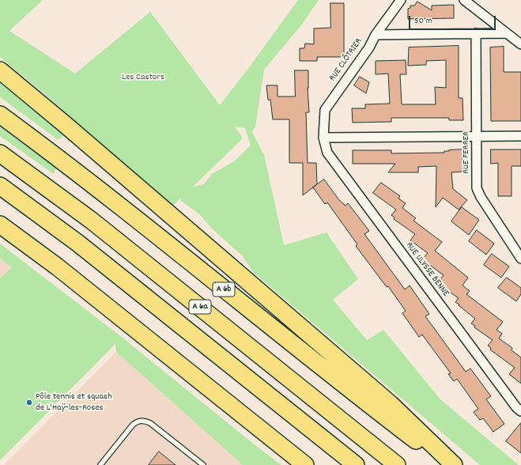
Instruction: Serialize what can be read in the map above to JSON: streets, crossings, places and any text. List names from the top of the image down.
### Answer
{
  "streets": {
    "highway": ["A 6b", "A 6a"],
    "street": ["RUE CLÔTRIER", "RUE FERRER", "RUE ULYSSE BENNE"]
  },
  "crossings": [
    ["RUE CLÔTRIER", "RUE ULYSSE BENNE"]
  ],
  "parks": ["Les Castors"],
  "places": ["Pôle tennis et squash de L'Haÿ-les-Roses"],
  "scale_bar": "50 m"
}
